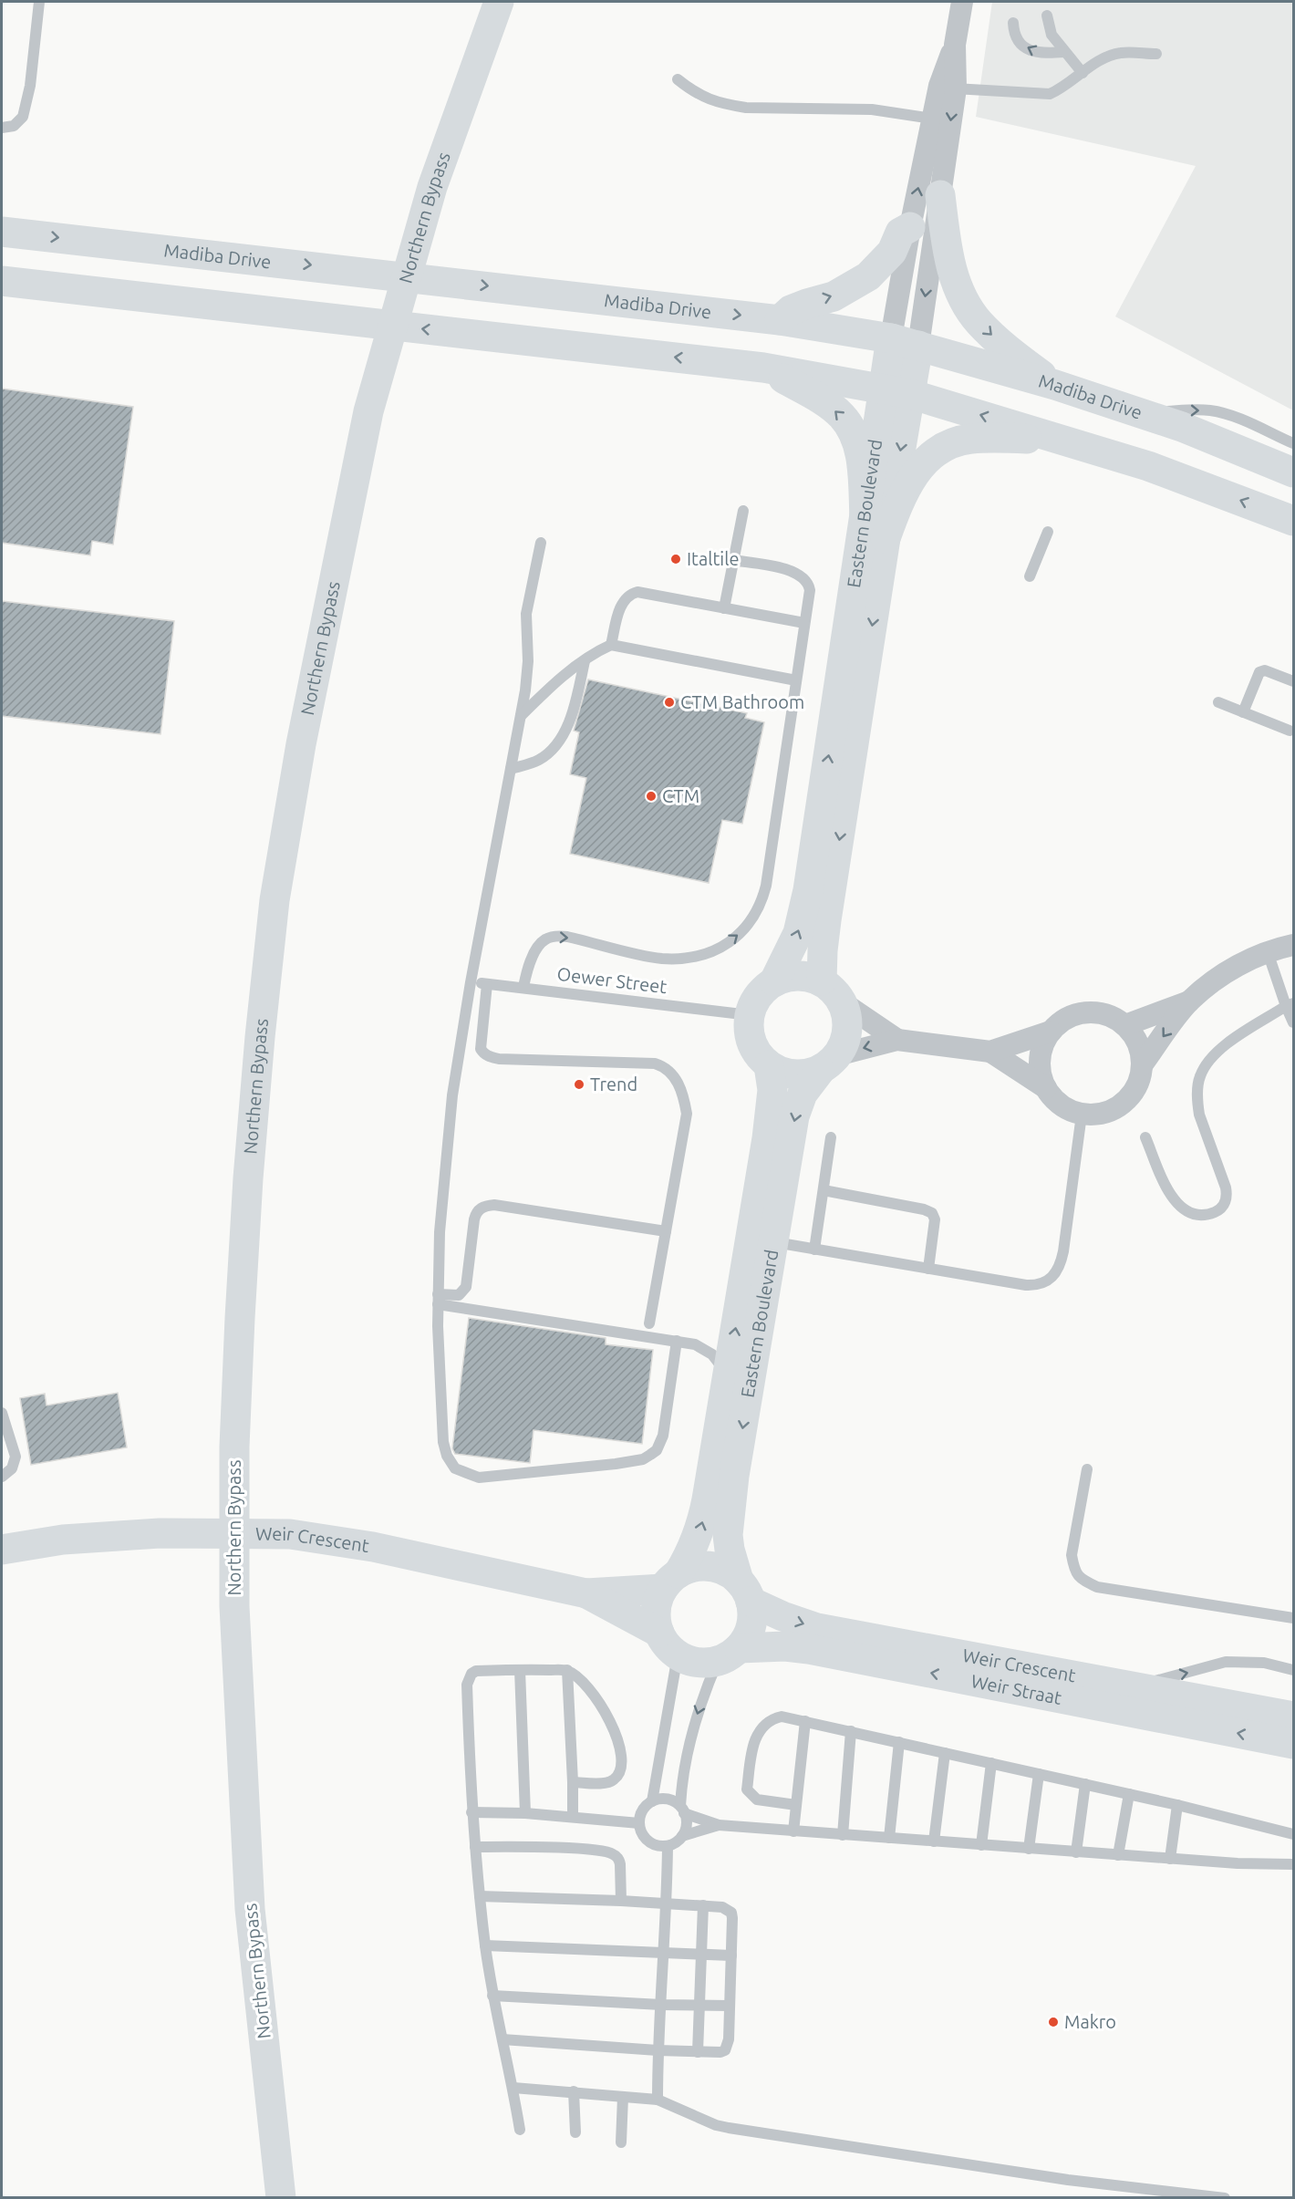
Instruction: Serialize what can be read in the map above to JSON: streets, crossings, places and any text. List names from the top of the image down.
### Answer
{
  "streets": {
    "main road": [
      "Northern Bypass",
      "Madiba Drive",
      "Eastern Boulevard",
      "Weir Crescent",
      "Weir Straat"
    ],
    "lane": ["Oewer Street"]
  },
  "crossings": [
    ["Madiba Drive", "Eastern Boulevard"],
    ["Eastern Boulevard", "Oewer Street"],
    ["Eastern Boulevard", "Weir Crescent"],
    ["Eastern Boulevard", "Weir Straat"],
    ["Weir Crescent", "Weir Straat"]
  ],
  "one_way": ["Weir Straat"],
  "places": [
    "Italtile",
    "CTM Bathroom",
    "CTM",
    "Trend",
    "Makro"
  ]
}
